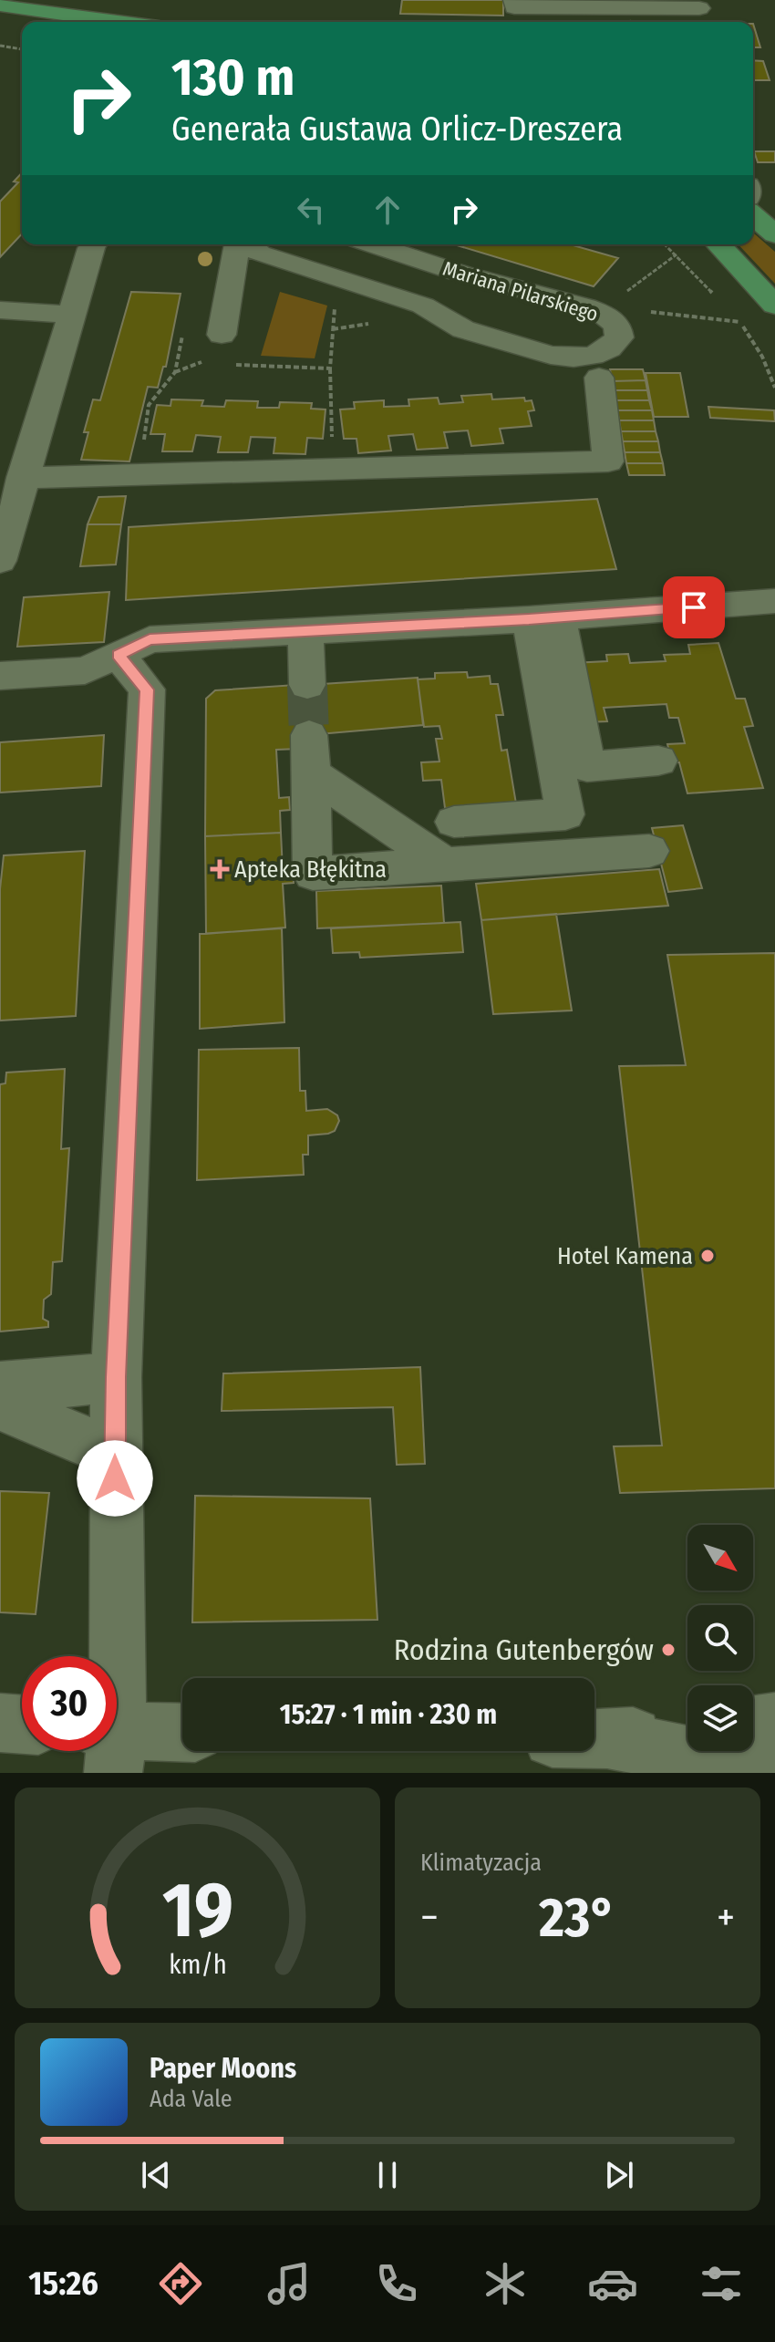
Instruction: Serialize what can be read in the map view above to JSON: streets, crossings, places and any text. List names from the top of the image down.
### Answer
{
  "streets": {
    "street": ["Mariana Pilarskiego"]
  },
  "places": {
    "health": ["Apteka Błękitna"],
    "other": ["Hotel Kamena", "Rodzina Gutenbergów"]
  },
  "north": "bottom right",
  "page": {
    "turn": ["130 m", "Generała Gustawa Orlicz-Dreszera"],
    "limit": "30",
    "trip": "15:27 · 1 min · 230 m",
    "tile": "Klimatyzacja",
    "heat": ["−", "23°", "+"],
    "song": ["Paper Moons", "Ada Vale"],
    "tabs": "15:26",
    "gauge": ["19", "km/h"]
  }
}
